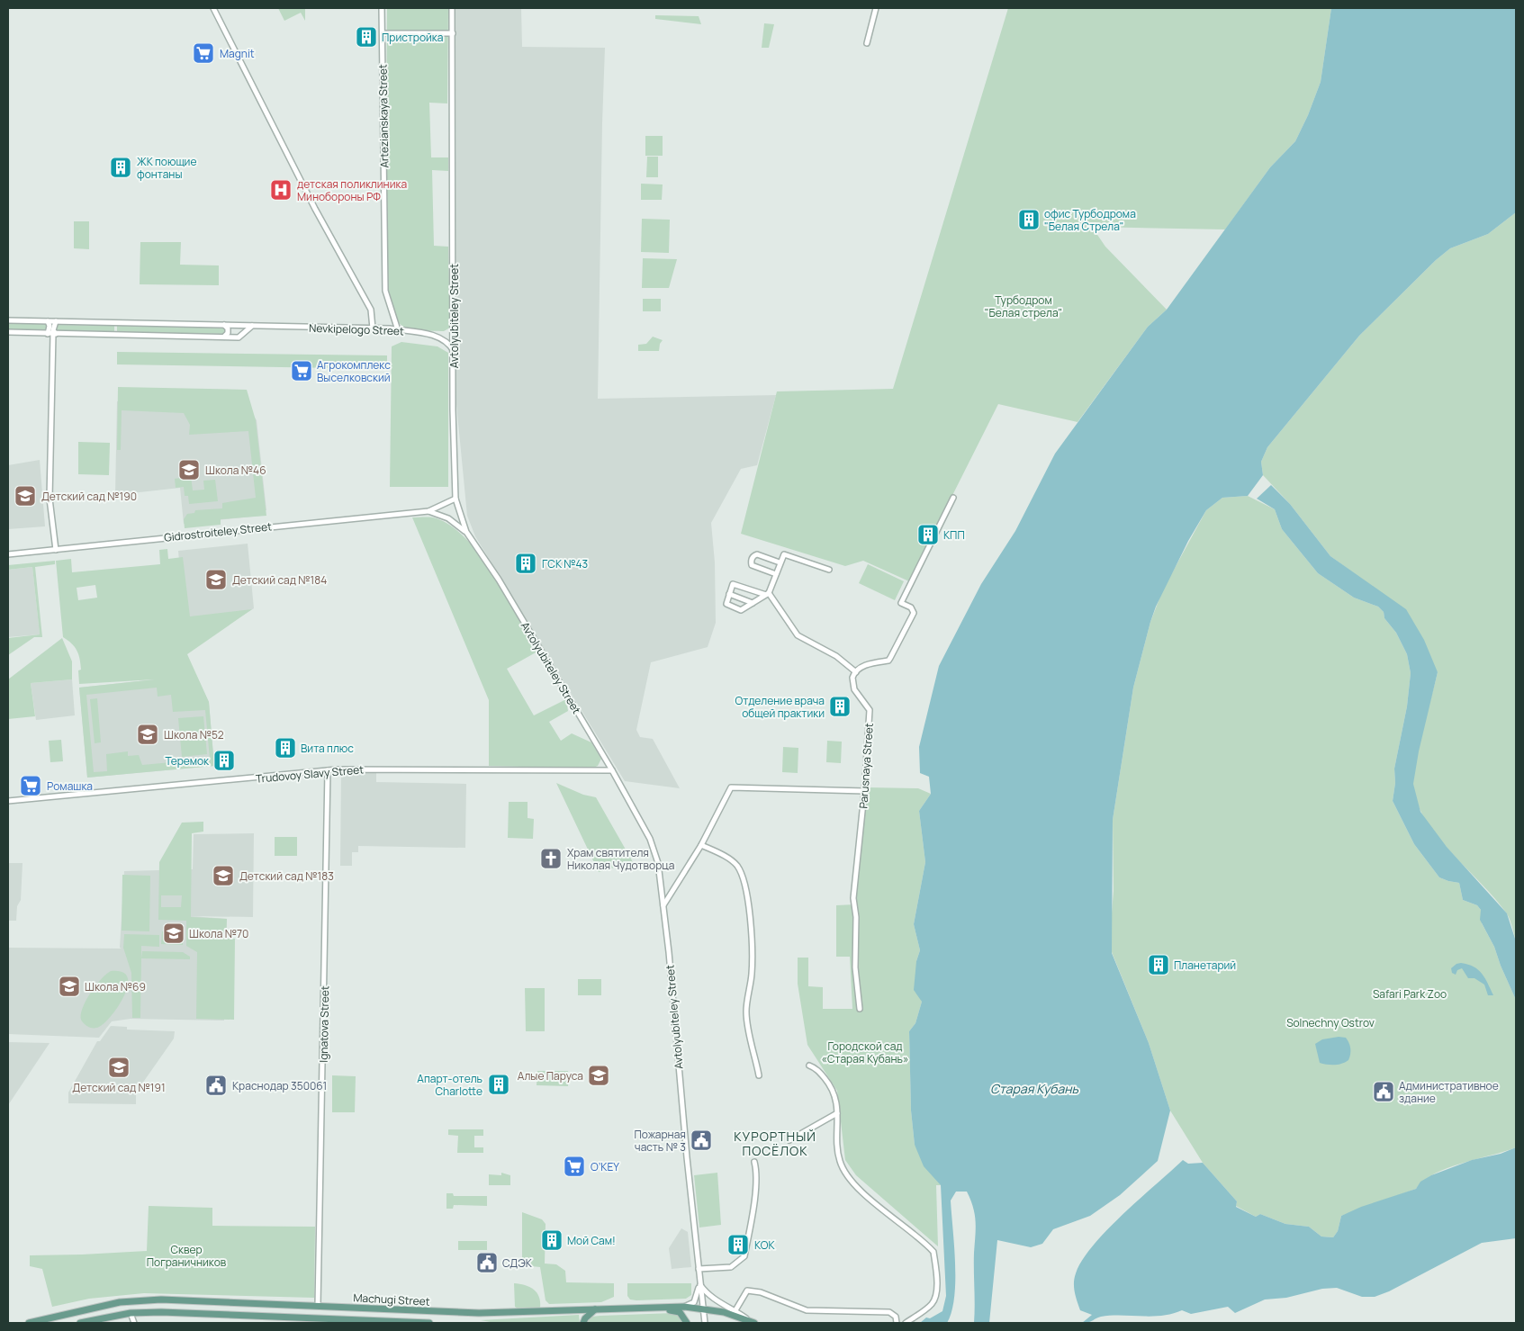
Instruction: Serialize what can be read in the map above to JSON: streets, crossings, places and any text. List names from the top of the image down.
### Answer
{
  "streets": {
    "main road": ["Machugi Street"],
    "street": [
      "Artezianskaya Street",
      "Avtolyubiteley Street",
      "Nevkipelogo Street",
      "Gidrostroiteley Street",
      "Parusnaya Street",
      "Trudovoy Slavy Street",
      "Ignatova Street"
    ]
  },
  "crossings": [
    ["Artezianskaya Street", "Nevkipelogo Street"],
    ["Avtolyubiteley Street", "Nevkipelogo Street"],
    ["Avtolyubiteley Street", "Gidrostroiteley Street"],
    ["Avtolyubiteley Street", "Trudovoy Slavy Street"],
    ["Avtolyubiteley Street", "Machugi Street"],
    ["Trudovoy Slavy Street", "Ignatova Street"],
    ["Ignatova Street", "Machugi Street"]
  ],
  "districts": ["КУРОРТНЫЙ ПОСЁЛОК"],
  "water": ["Старая Кубань"],
  "parks": [
    "Турбодром \"Белая стрела\"",
    "Safari Park Zoo",
    "Solnechny Ostrov",
    "Городской сад «Старая Кубань»",
    "Сквер Пограничников"
  ],
  "places": {
    "building": [
      "Пристройка",
      "ЖК поющие фонтаны",
      "офис Турбодрома \"Белая Стрела\"",
      "КПП",
      "ГСК №43",
      "Отделение врача общей практики",
      "Вита плюс",
      "Теремок",
      "Планетарий",
      "Апарт-отель Charlotte",
      "Мой Сам!",
      "КОК"
    ],
    "supermarket": [
      "Magnit",
      "Агрокомплекс Выселковский",
      "Ромашка",
      "O’KEY"
    ],
    "hospital": ["детская поликлиника Минобороны РФ"],
    "school or university": [
      "Школа №46",
      "Детский сад №190",
      "Детский сад №184",
      "Школа №52",
      "Детский сад №183",
      "Школа №70",
      "Школа №69",
      "Детский сад №191",
      "Алые Паруса"
    ],
    "church": ["Храм святителя Николая Чудотворца"],
    "public building": [
      "Краснодар 350061",
      "Административное здание",
      "Пожарная часть № 3",
      "СДЭК"
    ]
  }
}
